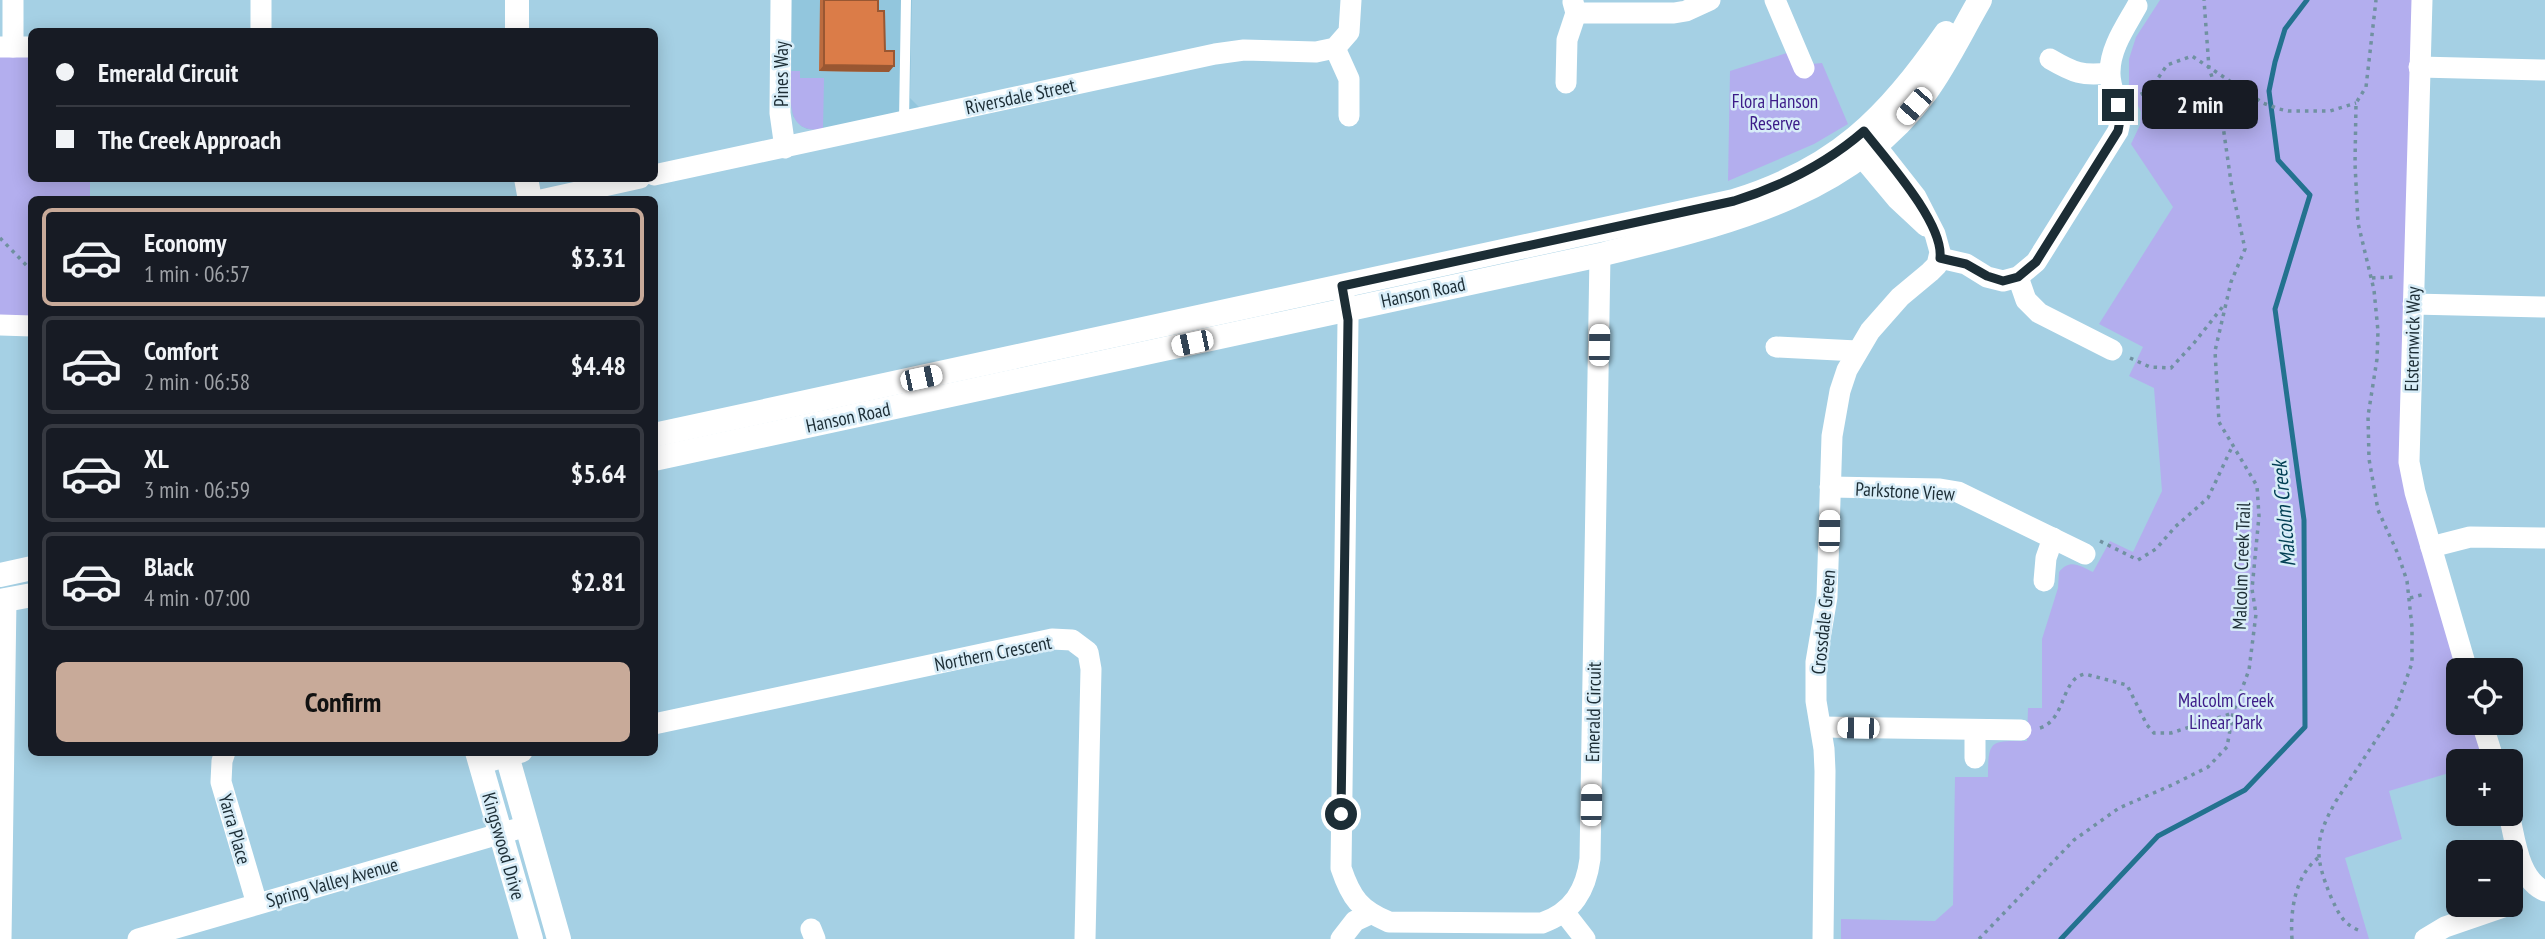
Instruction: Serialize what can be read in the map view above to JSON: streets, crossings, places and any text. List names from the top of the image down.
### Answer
{
  "streets": {
    "street": [
      "Pines Way",
      "Riversdale Street",
      "Hanson Road",
      "Elsternwick Way",
      "Parkstone View",
      "Crossdale Green",
      "Northern Crescent",
      "Emerald Circuit",
      "Yarra Place",
      "Kingswood Drive",
      "Spring Valley Avenue"
    ],
    "path": ["Malcolm Creek Trail"]
  },
  "crossings": [
    ["Pines Way", "Riversdale Street"],
    ["Hanson Road", "Emerald Circuit"],
    ["Parkstone View", "Crossdale Green"],
    ["Yarra Place", "Spring Valley Avenue"],
    ["Kingswood Drive", "Spring Valley Avenue"]
  ],
  "water": ["Malcolm Creek"],
  "parks": ["Flora Hanson Reserve", "Malcolm Creek Linear Park"],
  "page": {
    "banner": ["Emerald Circuit", "The Creek Approach"],
    "bubble": "2 min",
    "list": [
      {
        "name": "Economy",
        "note": "1 min · 06:57",
        "value": "$3.31"
      },
      {
        "name": "Comfort",
        "note": "2 min · 06:58",
        "value": "$4.48"
      },
      {
        "name": "XL",
        "note": "3 min · 06:59",
        "value": "$5.64"
      },
      {
        "name": "Black",
        "note": "4 min · 07:00",
        "value": "$2.81"
      }
    ],
    "buttons": "Confirm",
    "map_buttons": ["+", "−"]
  }
}
